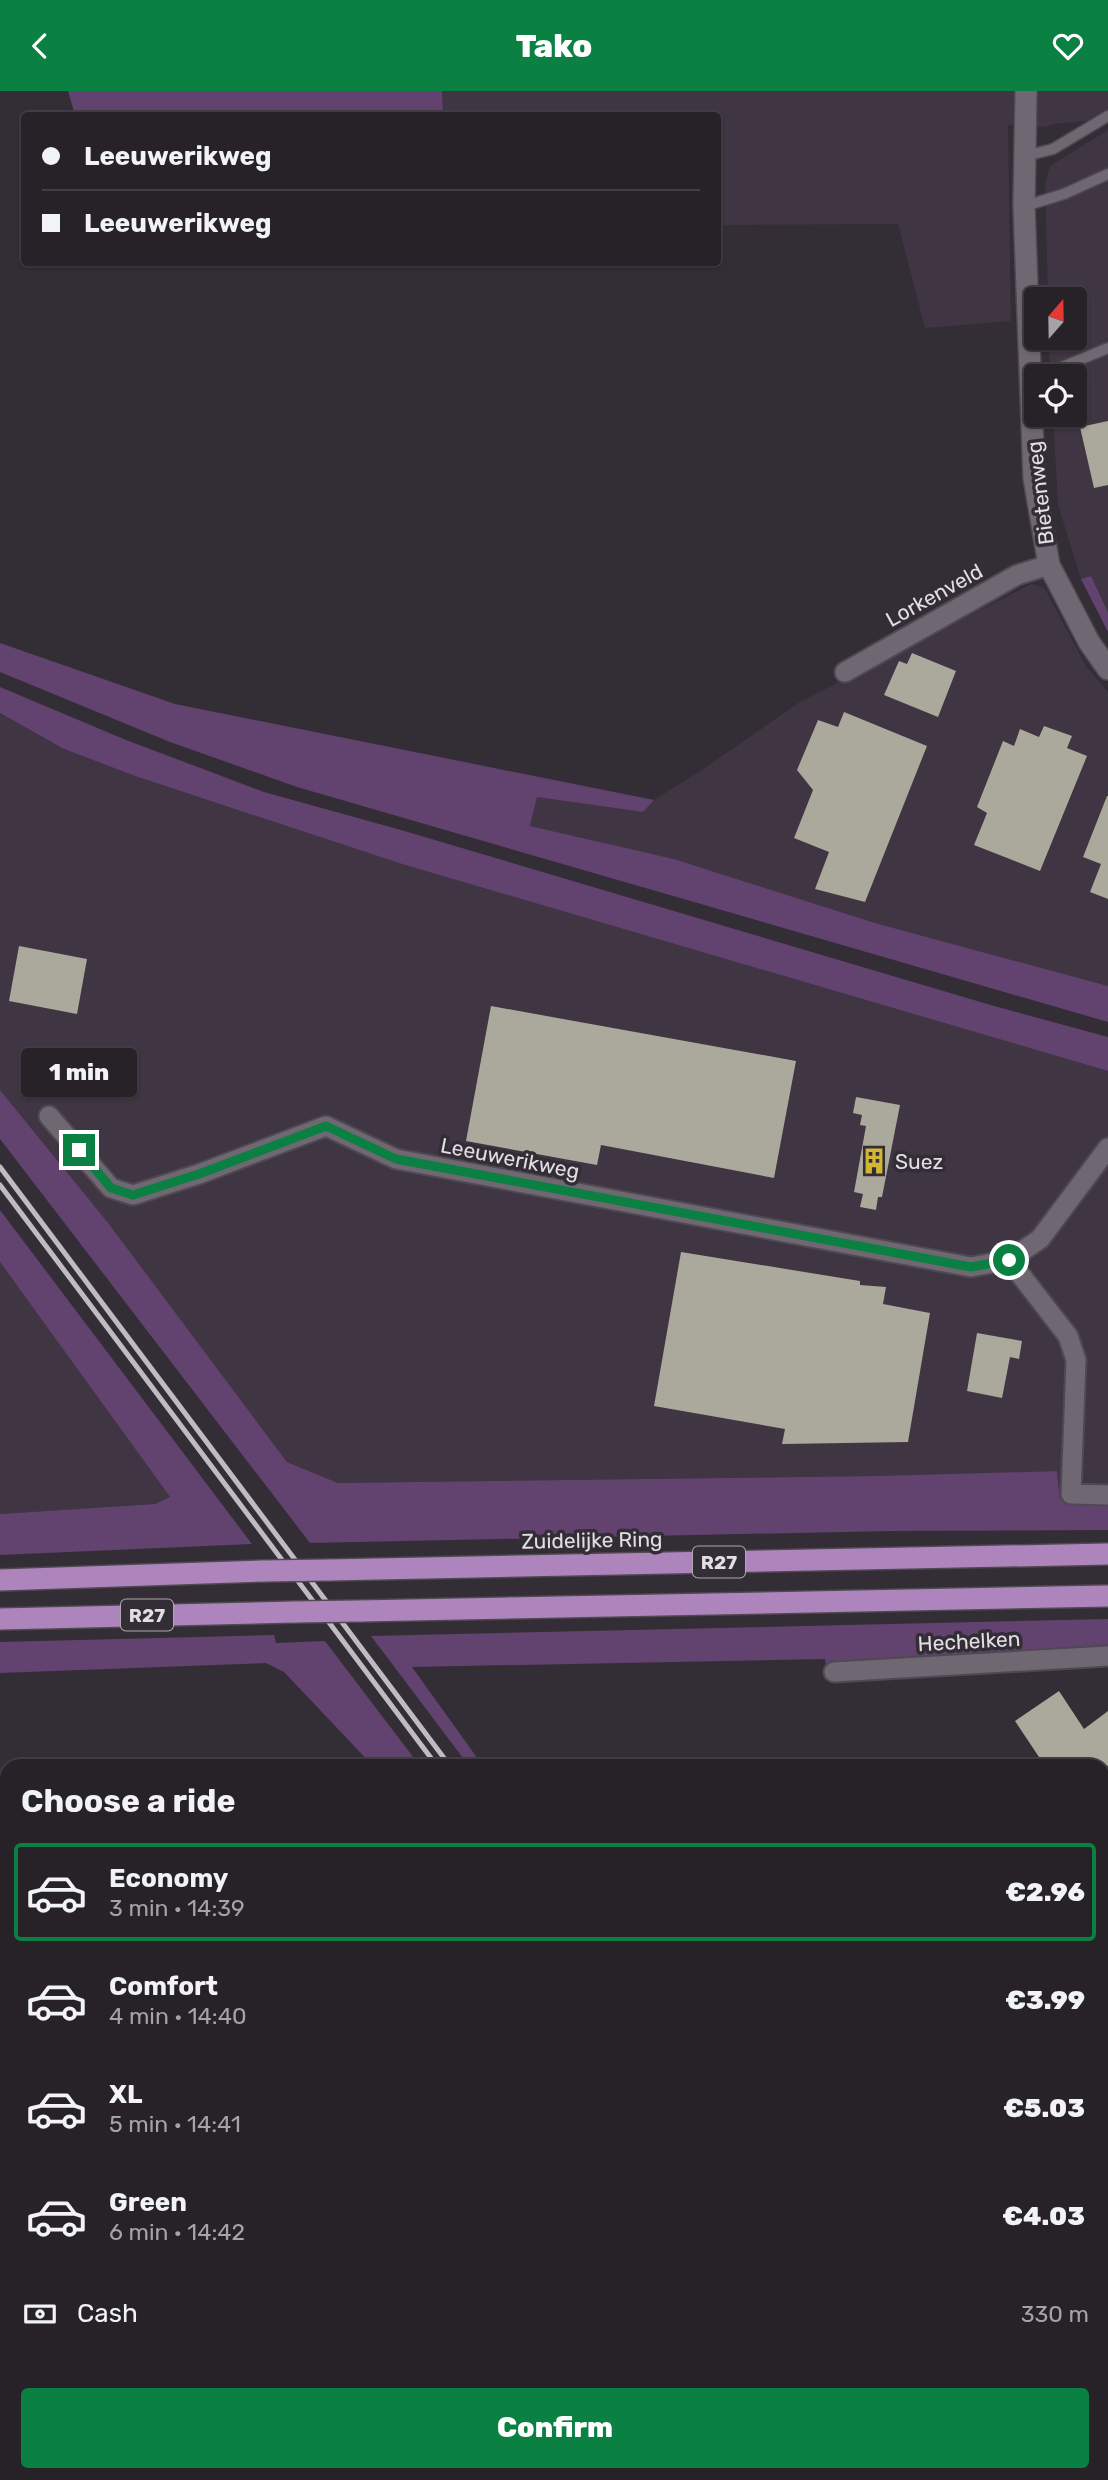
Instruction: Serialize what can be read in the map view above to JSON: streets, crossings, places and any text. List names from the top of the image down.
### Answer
{
  "streets": {
    "highway": ["Zuidelijke Ring", "R27"],
    "street": [
      "Bietenweg",
      "Lorkenveld",
      "Leeuwerikweg",
      "Hechelken"
    ]
  },
  "crossings": [
    ["Bietenweg", "Lorkenveld"]
  ],
  "places": {
    "building": ["Suez"]
  },
  "north": "top",
  "page": {
    "header": "Tako",
    "banner": ["Leeuwerikweg", "Leeuwerikweg"],
    "bubble": "1 min",
    "heading": "Choose a ride",
    "list": [
      {
        "name": "Economy",
        "note": "3 min · 14:39",
        "value": "€2.96"
      },
      {
        "name": "Comfort",
        "note": "4 min · 14:40",
        "value": "€3.99"
      },
      {
        "name": "XL",
        "note": "5 min · 14:41",
        "value": "€5.03"
      },
      {
        "name": "Green",
        "note": "6 min · 14:42",
        "value": "€4.03"
      }
    ],
    "pay": ["Cash", "330 m"],
    "buttons": "Confirm"
  }
}
